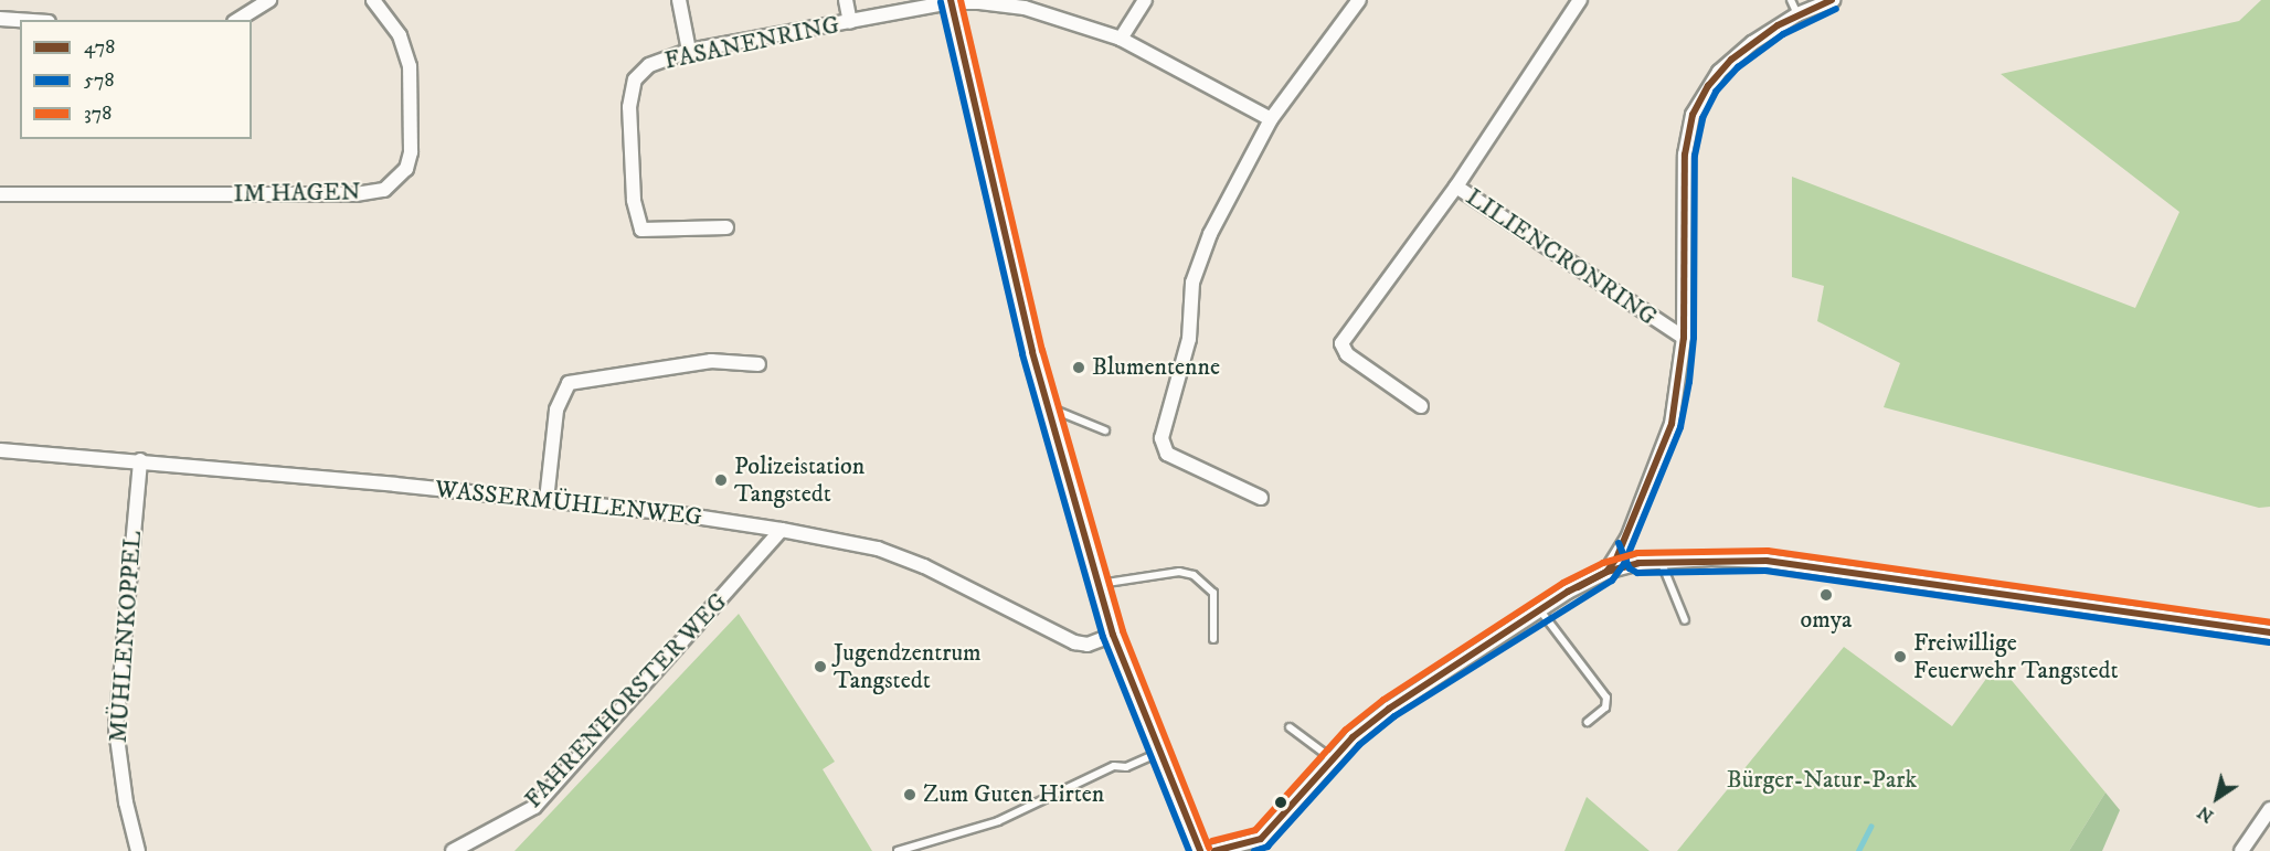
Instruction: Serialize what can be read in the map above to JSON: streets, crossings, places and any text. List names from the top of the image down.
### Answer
{
  "streets": {
    "street": [
      "FASANENRING",
      "IM HAGEN",
      "LILIENCRONRING",
      "WASSERMÜHLENWEG",
      "MÜHLENKOPPEL",
      "FAHRENHORSTER WEG"
    ]
  },
  "crossings": [
    ["WASSERMÜHLENWEG", "MÜHLENKOPPEL"],
    ["WASSERMÜHLENWEG", "FAHRENHORSTER WEG"]
  ],
  "parks": ["Bürger-Natur-Park"],
  "places": [
    "Blumentenne",
    "Polizeistation Tangstedt",
    "omya",
    "Freiwillige Feuerwehr Tangstedt",
    "Jugendzentrum Tangstedt",
    "Zum Guten Hirten"
  ],
  "lines": ["transit line 478", "transit line 378", "transit line 578"],
  "legend": ["478", "578", "378"],
  "north": "bottom left"
}
